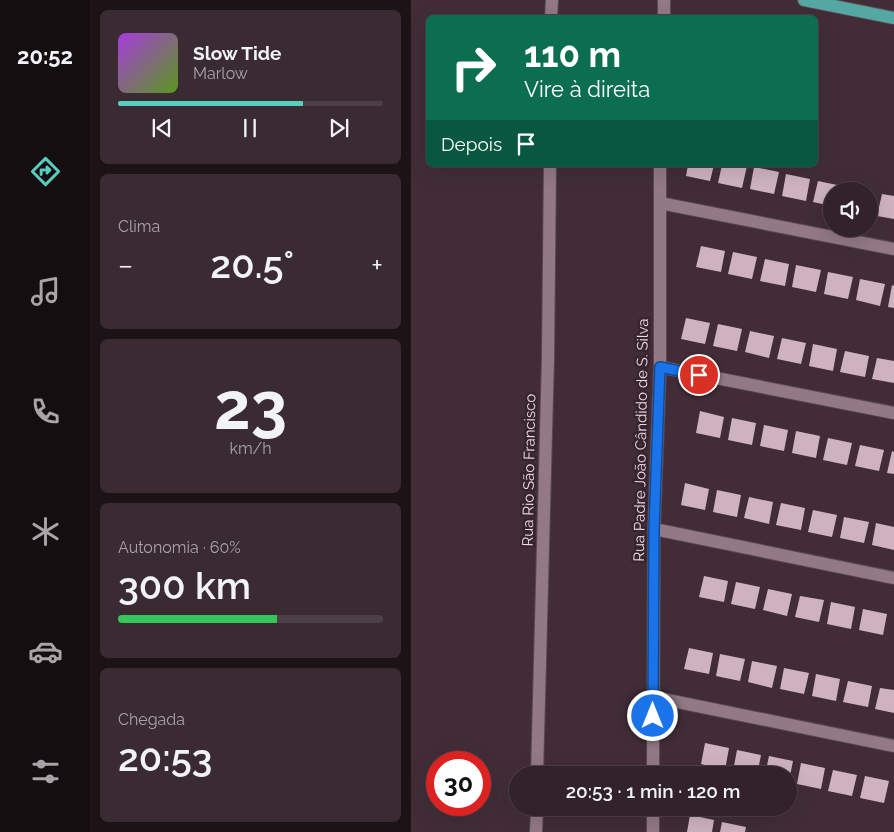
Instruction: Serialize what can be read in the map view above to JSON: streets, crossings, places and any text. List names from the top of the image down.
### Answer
{
  "streets": {
    "street": ["Rua Padre João Cândido de S. Silva", "Rua Rio São Francisco"]
  },
  "page": {
    "tabs": "20:52",
    "turn": ["110 m", "Vire à direita"],
    "song": ["Slow Tide", "Marlow"],
    "then": "Depois",
    "tile": [
      "Clima",
      ["23", "km/h"],
      ["Autonomia · 60%", "300 km"],
      ["Chegada", "20:53"]
    ],
    "heat": ["−", "20.5°", "+"],
    "limit": "30",
    "trip": "20:53 · 1 min · 120 m"
  }
}
